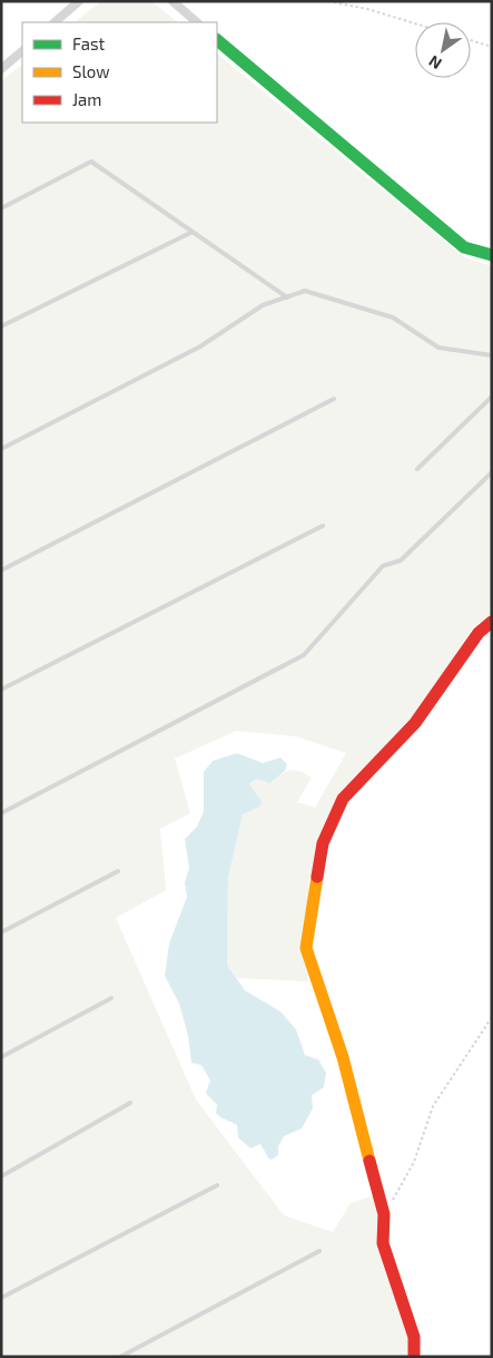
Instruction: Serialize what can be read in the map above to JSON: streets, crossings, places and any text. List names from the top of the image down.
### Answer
{
  "legend": ["Fast", "Slow", "Jam"],
  "north": "bottom left"
}
